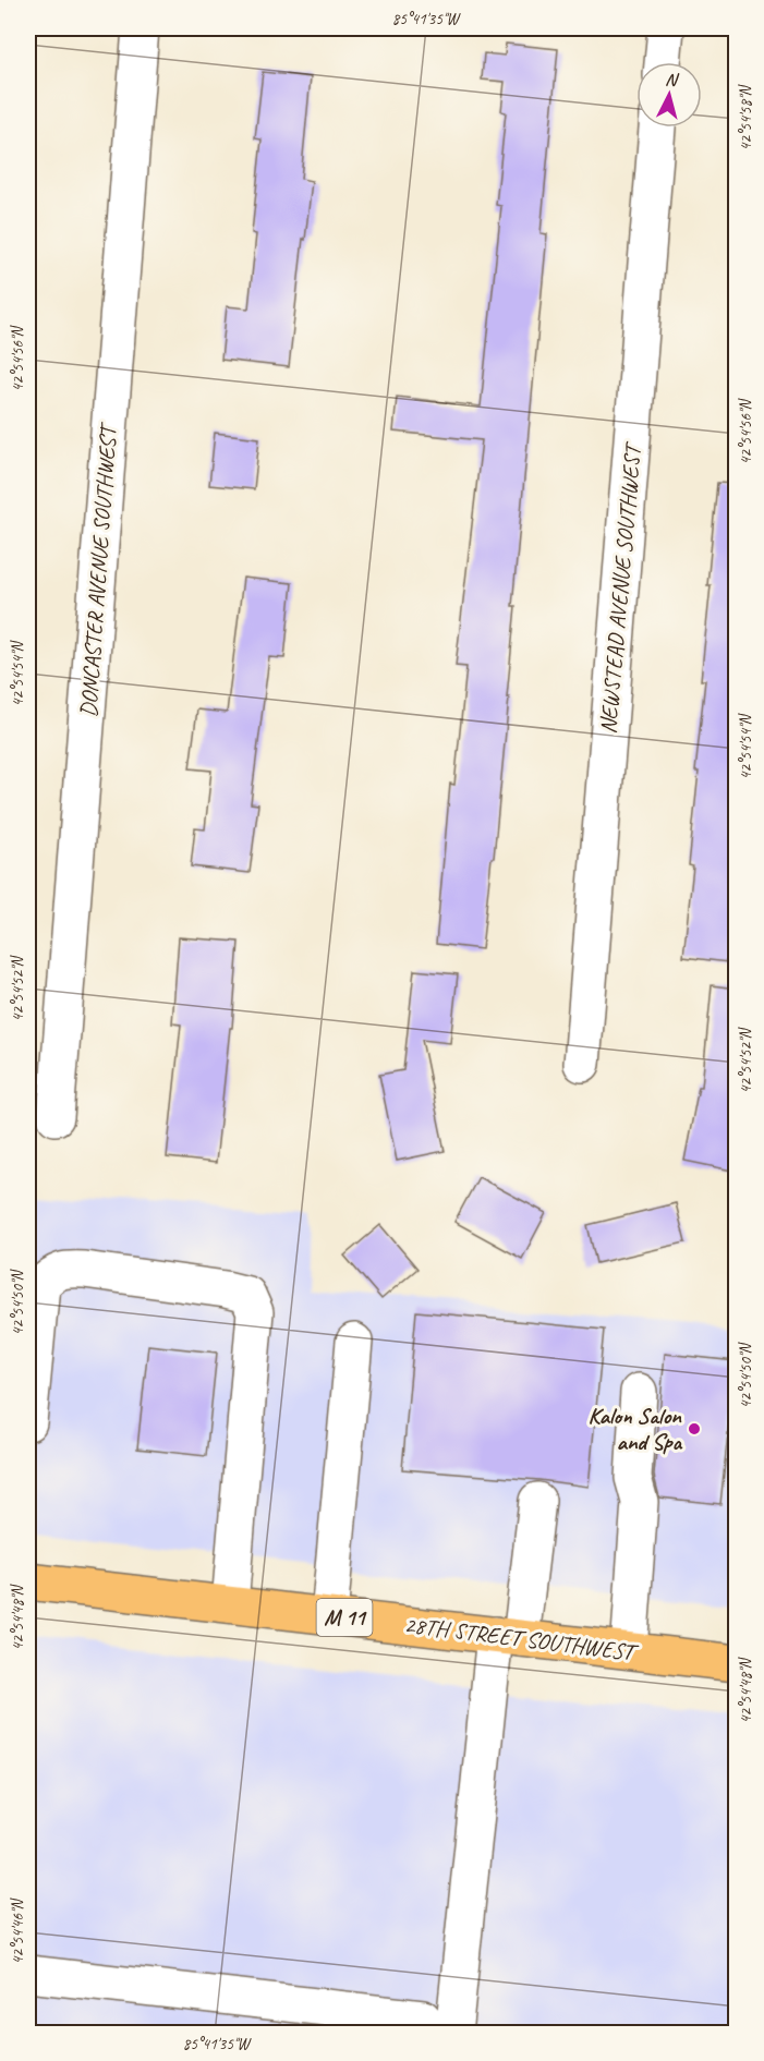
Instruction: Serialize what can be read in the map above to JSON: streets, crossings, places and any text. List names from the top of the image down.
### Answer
{
  "streets": {
    "main road": ["M 11", "28TH STREET SOUTHWEST"],
    "street": ["DONCASTER AVENUE SOUTHWEST", "NEWSTEAD AVENUE SOUTHWEST"]
  },
  "places": ["Kalon Salon and Spa"],
  "north": "top",
  "coordinates": [
    "85°41'35\"W",
    "42°54'58\"N",
    "42°54'56\"N",
    "42°54'54\"N",
    "42°54'52\"N",
    "42°54'50\"N",
    "42°54'48\"N",
    "42°54'46\"N"
  ]
}
